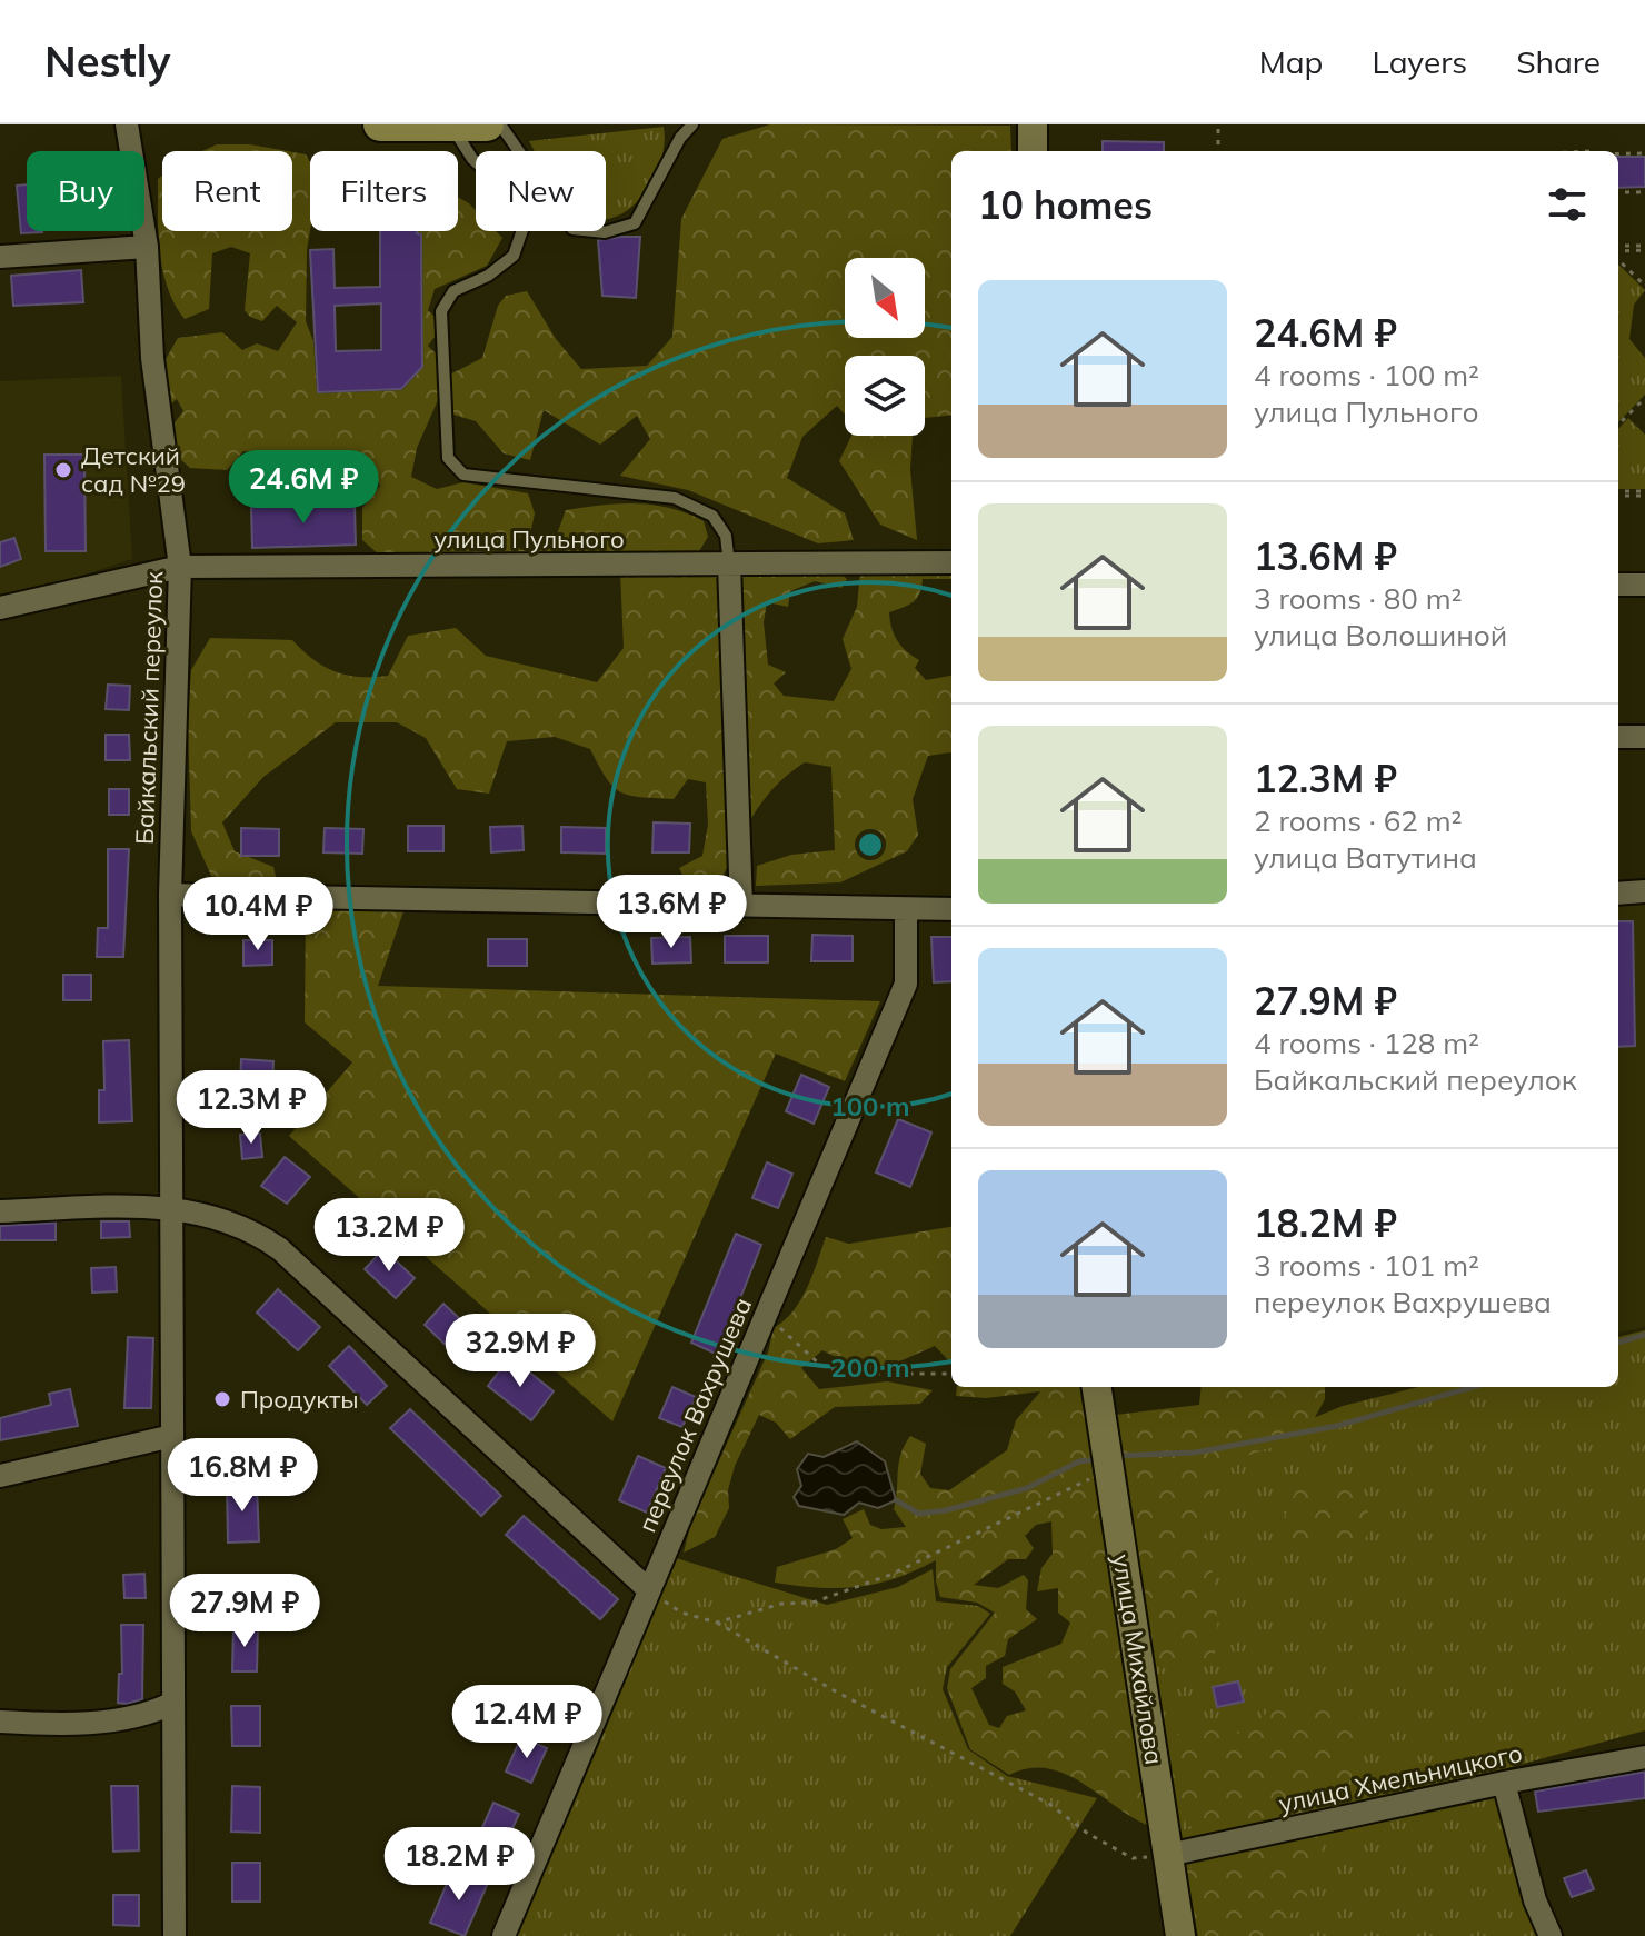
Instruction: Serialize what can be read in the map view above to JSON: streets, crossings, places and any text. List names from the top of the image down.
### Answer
{
  "streets": {
    "street": [
      "улица Пульного",
      "Байкальский переулок",
      "переулок Вахрушева",
      "улица Михайлова",
      "улица Хмельницкого"
    ]
  },
  "crossings": [
    ["улица Пульного", "Байкальский переулок"],
    ["улица Михайлова", "улица Хмельницкого"]
  ],
  "places": ["Детский сад №29", "Продукты"],
  "north": "bottom right",
  "page": {
    "header": "Nestly",
    "nav": ["Map", "Layers", "Share"],
    "chip": [
      "Buy",
      "Rent",
      "Filters",
      "New"
    ],
    "heading": "10 homes",
    "list": [
      {
        "name": "24.6M ₽",
        "note": "4 rooms · 100 m² · улица Пульного"
      },
      {
        "name": "13.6M ₽",
        "note": "3 rooms · 80 m² · улица Волошиной"
      },
      {
        "name": "12.3M ₽",
        "note": "2 rooms · 62 m² · улица Ватутина"
      },
      {
        "name": "27.9M ₽",
        "note": "4 rooms · 128 m² · Байкальский переулок"
      },
      {
        "name": "18.2M ₽",
        "note": "3 rooms · 101 m² · переулок Вахрушева"
      }
    ],
    "price": [
      "24.6M ₽",
      "13.6M ₽",
      "10.4M ₽",
      "12.3M ₽",
      "13.2M ₽",
      "32.9M ₽",
      "16.8M ₽",
      "27.9M ₽",
      "12.4M ₽",
      "18.2M ₽"
    ]
  },
  "rings": ["100 m", "200 m"]
}
